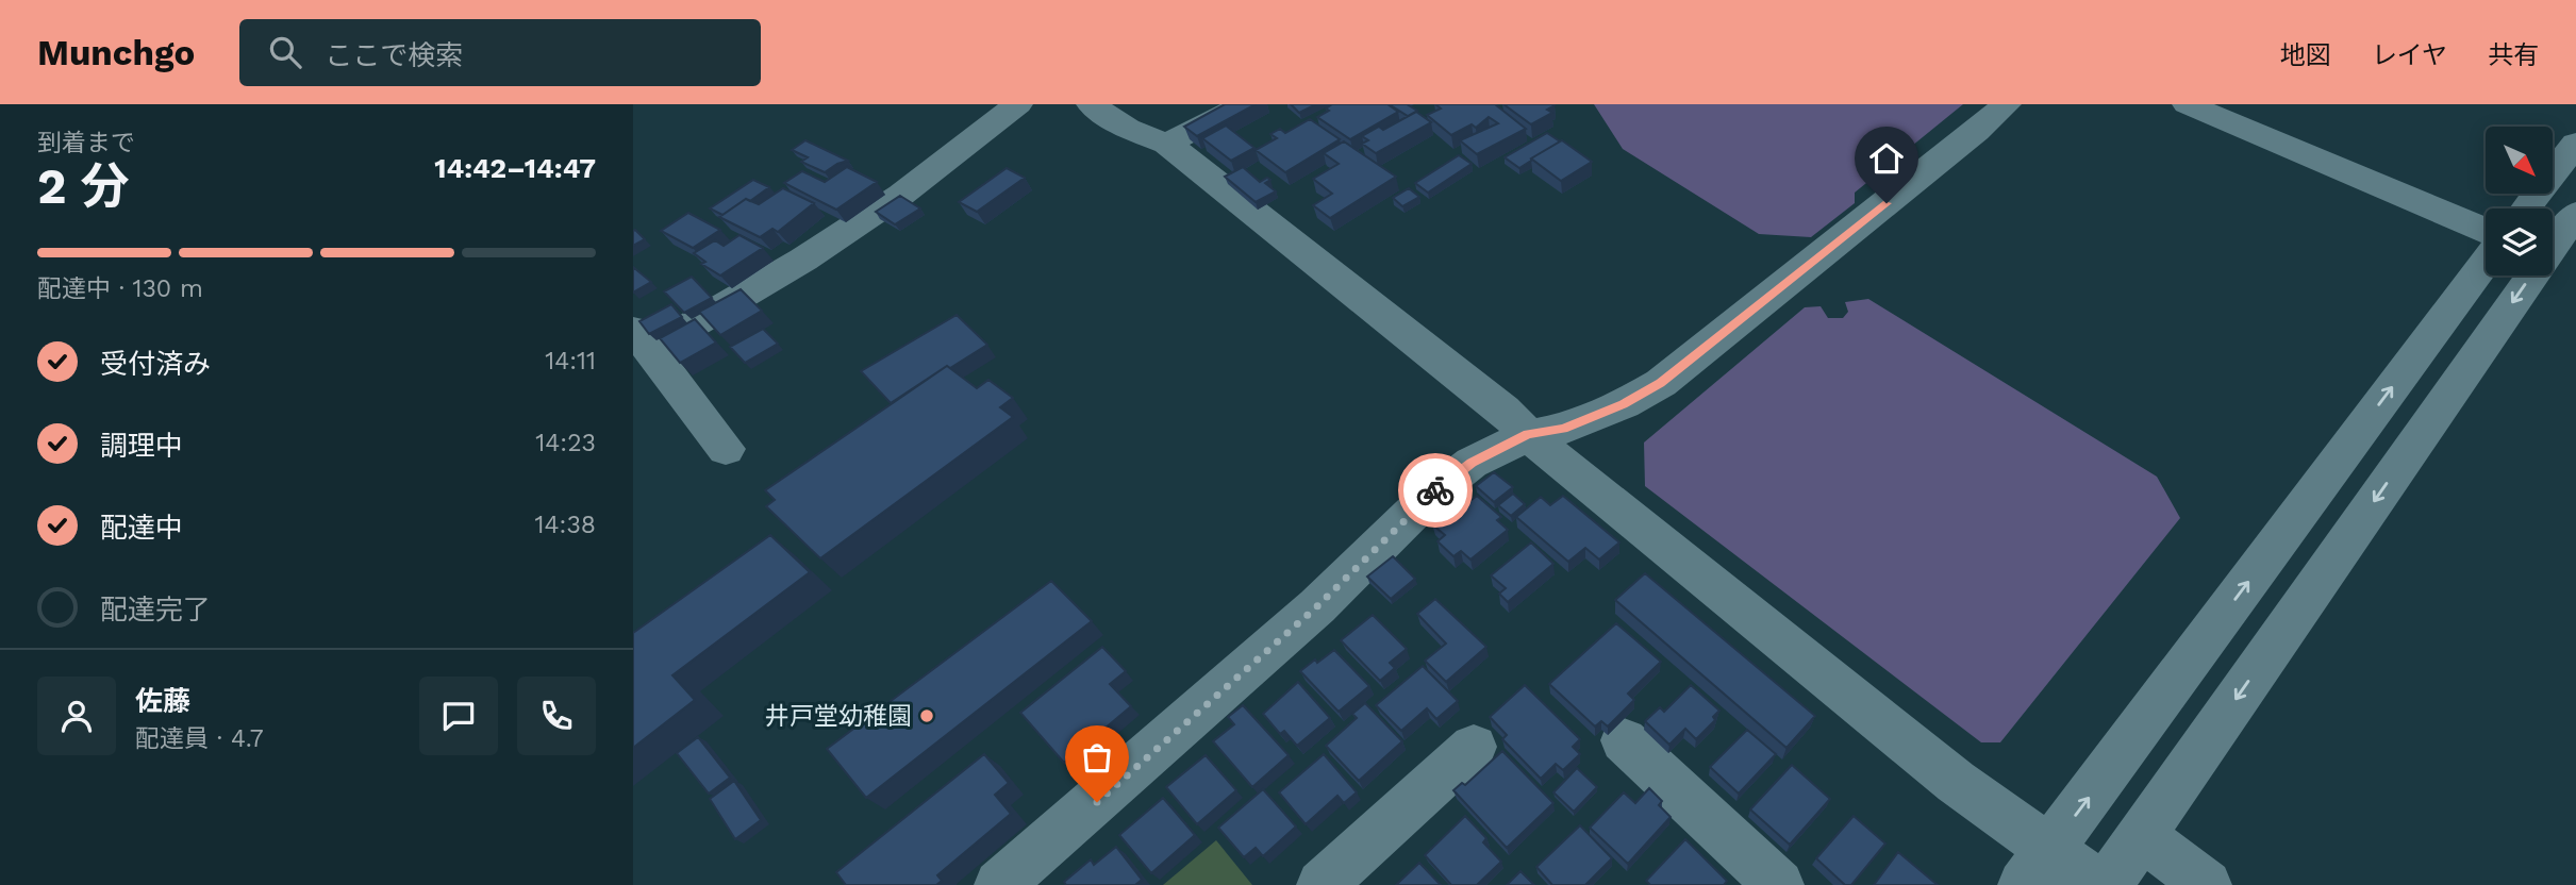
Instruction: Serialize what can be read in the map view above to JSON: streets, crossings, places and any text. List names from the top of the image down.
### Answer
{
  "places": ["井戸堂幼稚園"],
  "north": "bottom right",
  "page": {
    "header": "Munchgo",
    "search": "ここで検索",
    "nav": ["地図", "レイヤ", "共有"],
    "heading": ["2 分", "到着まで", "14:42–14:47"],
    "panel": ["佐藤", "配達員 · 4.7"],
    "bar": "配達中 · 130 m",
    "list": [
      ["受付済み", "14:11"],
      ["調理中", "14:23"],
      ["配達中", "14:38"],
      "配達完了"
    ]
  }
}
